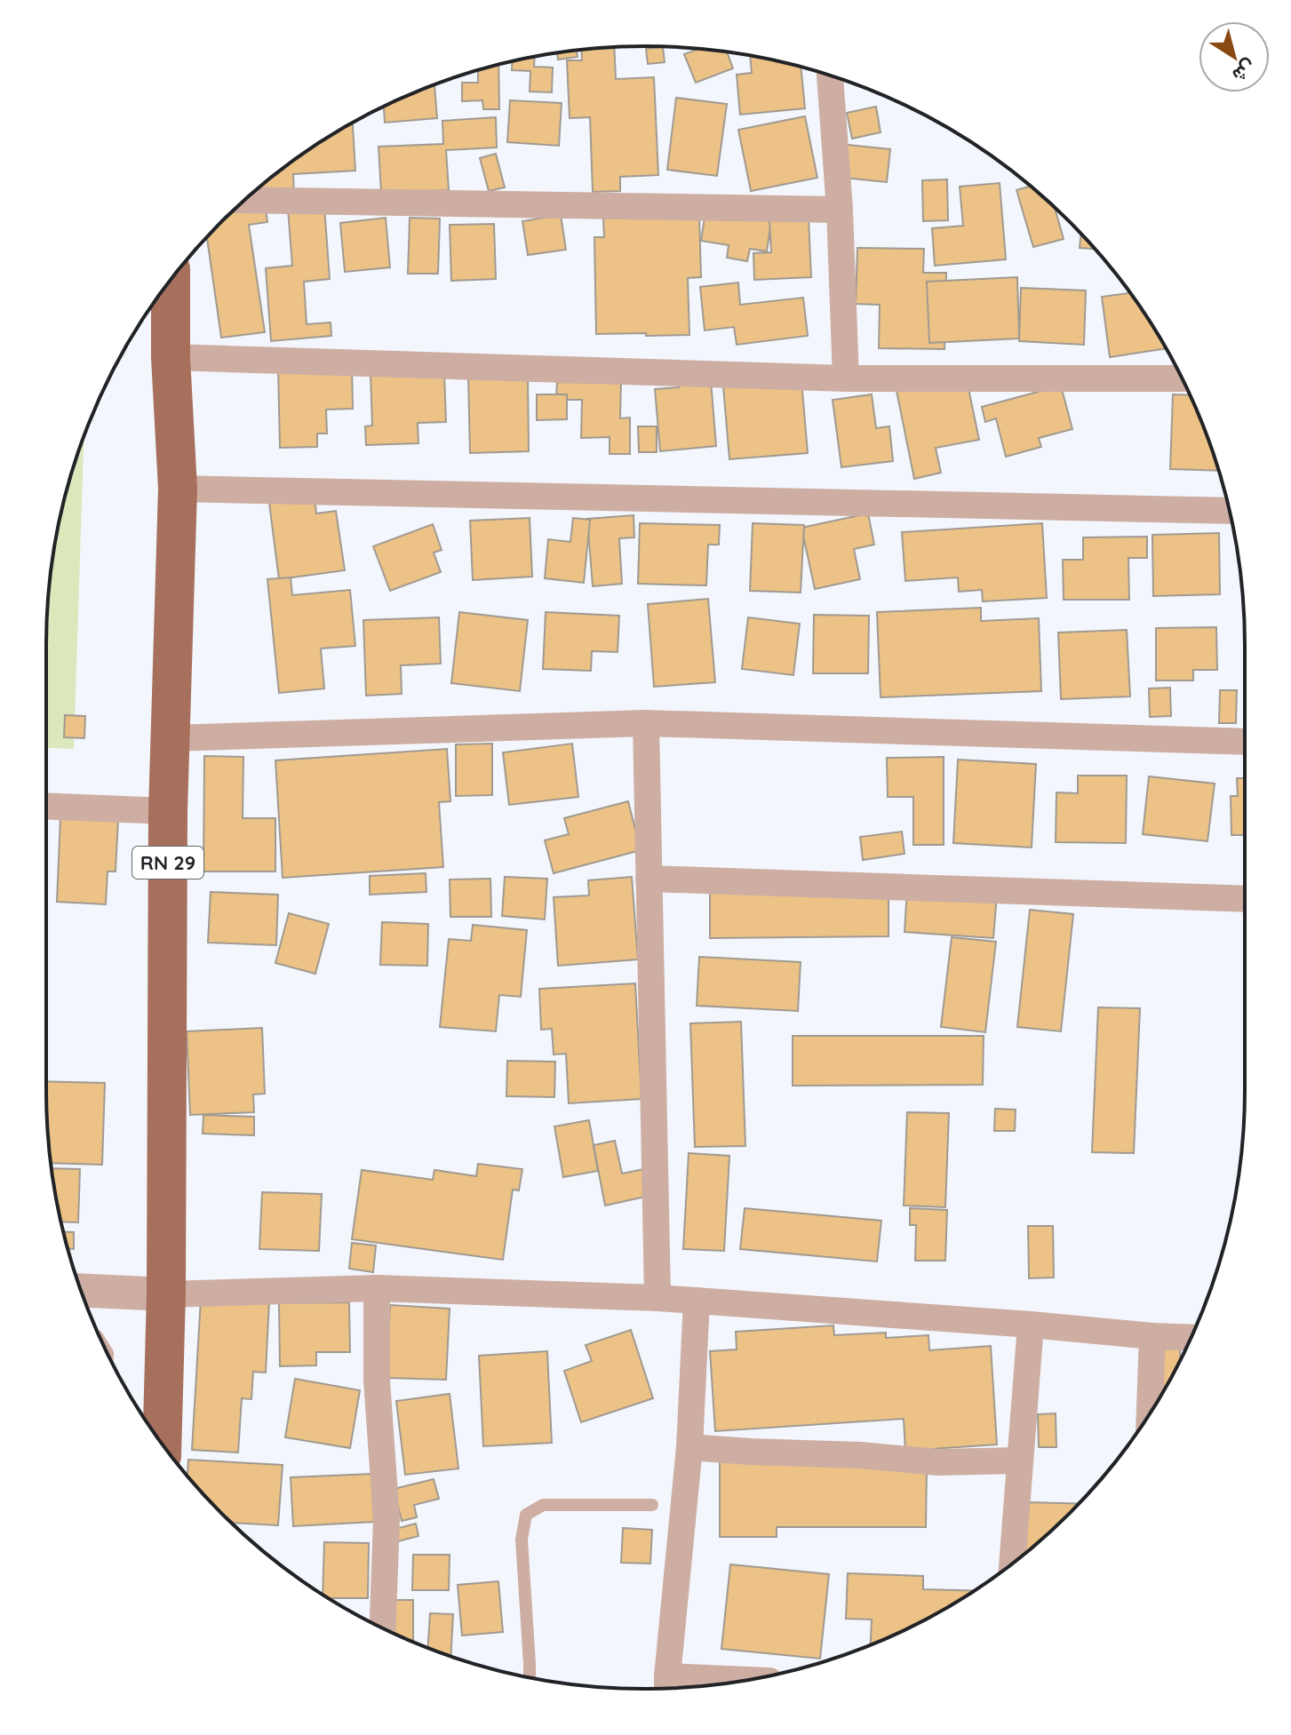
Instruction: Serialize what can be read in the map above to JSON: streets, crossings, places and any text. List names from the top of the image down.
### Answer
{
  "streets": {
    "main road": ["RN 29"]
  },
  "north": "bottom right"
}
